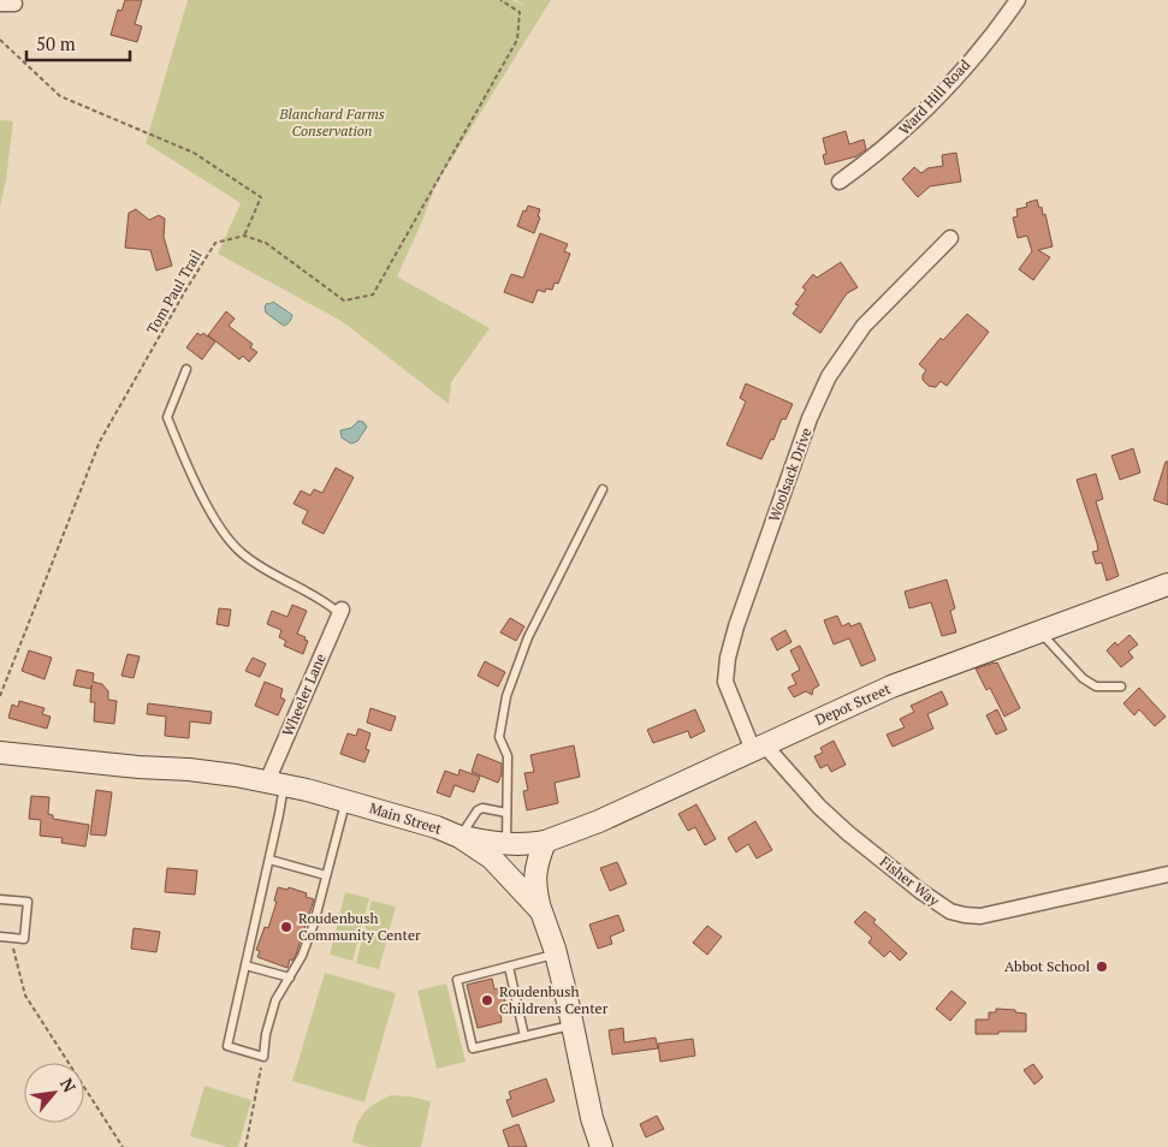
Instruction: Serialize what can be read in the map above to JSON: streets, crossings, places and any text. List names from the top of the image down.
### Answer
{
  "streets": {
    "main road": ["Depot Street", "Main Street"],
    "street": [
      "Ward Hill Road",
      "Woolsack Drive",
      "Wheeler Lane",
      "Fisher Way"
    ],
    "path": ["Tom Paul Trail"]
  },
  "crossings": [
    ["Woolsack Drive", "Depot Street"],
    ["Woolsack Drive", "Fisher Way"],
    ["Wheeler Lane", "Main Street"],
    ["Depot Street", "Main Street"],
    ["Depot Street", "Fisher Way"]
  ],
  "parks": ["Blanchard Farms Conservation"],
  "places": ["Roudenbush Community Center", "Abbot School", "Roudenbush Childrens Center"],
  "scale_bar": "50 m",
  "north": "top right"
}
